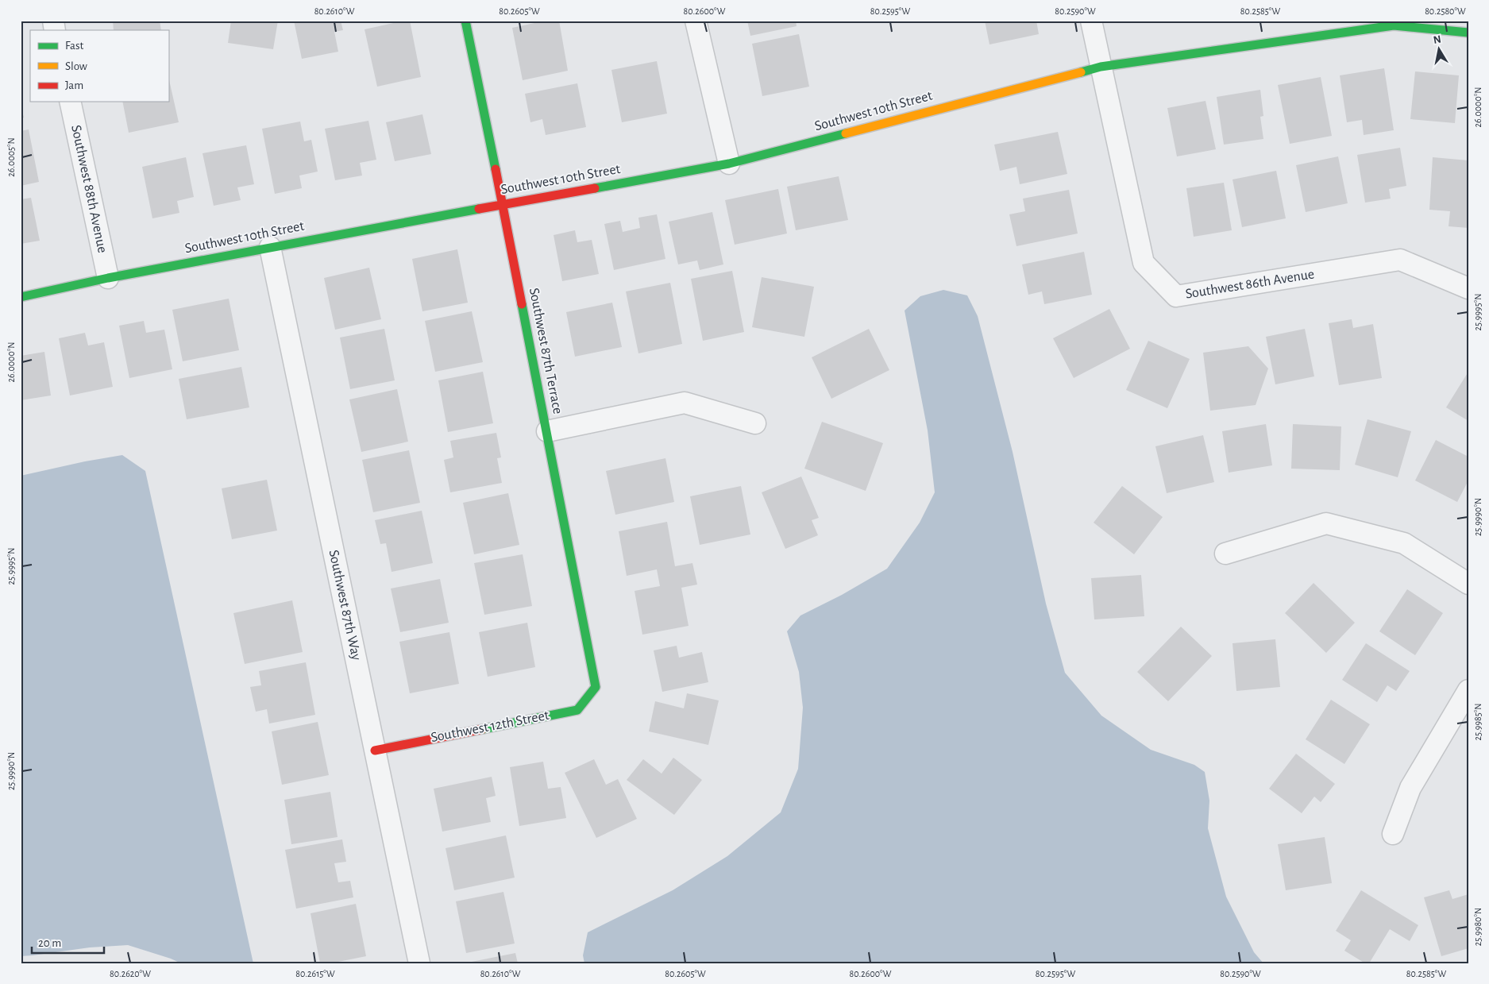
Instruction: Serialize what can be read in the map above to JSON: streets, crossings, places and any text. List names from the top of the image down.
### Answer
{
  "streets": {
    "street": [
      "Southwest 10th Street",
      "Southwest 88th Avenue",
      "Southwest 86th Avenue",
      "Southwest 87th Terrace",
      "Southwest 87th Way",
      "Southwest 12th Street"
    ]
  },
  "crossings": [
    ["Southwest 10th Street", "Southwest 88th Avenue"],
    ["Southwest 10th Street", "Southwest 86th Avenue"],
    ["Southwest 10th Street", "Southwest 87th Terrace"],
    ["Southwest 10th Street", "Southwest 87th Way"],
    ["Southwest 87th Terrace", "Southwest 12th Street"],
    ["Southwest 87th Way", "Southwest 12th Street"]
  ],
  "legend": ["Fast", "Slow", "Jam"],
  "scale_bar": "20 m",
  "north": "top",
  "coordinates": [
    "80.2610°W",
    "80.2605°W",
    "80.2600°W",
    "80.2595°W",
    "80.2590°W",
    "80.2585°W",
    "80.2580°W",
    "26.0000°N",
    "26.0005°N",
    "25.9995°N",
    "25.9990°N",
    "25.9985°N",
    "25.9980°N",
    "80.2620°W",
    "80.2615°W"
  ]
}
